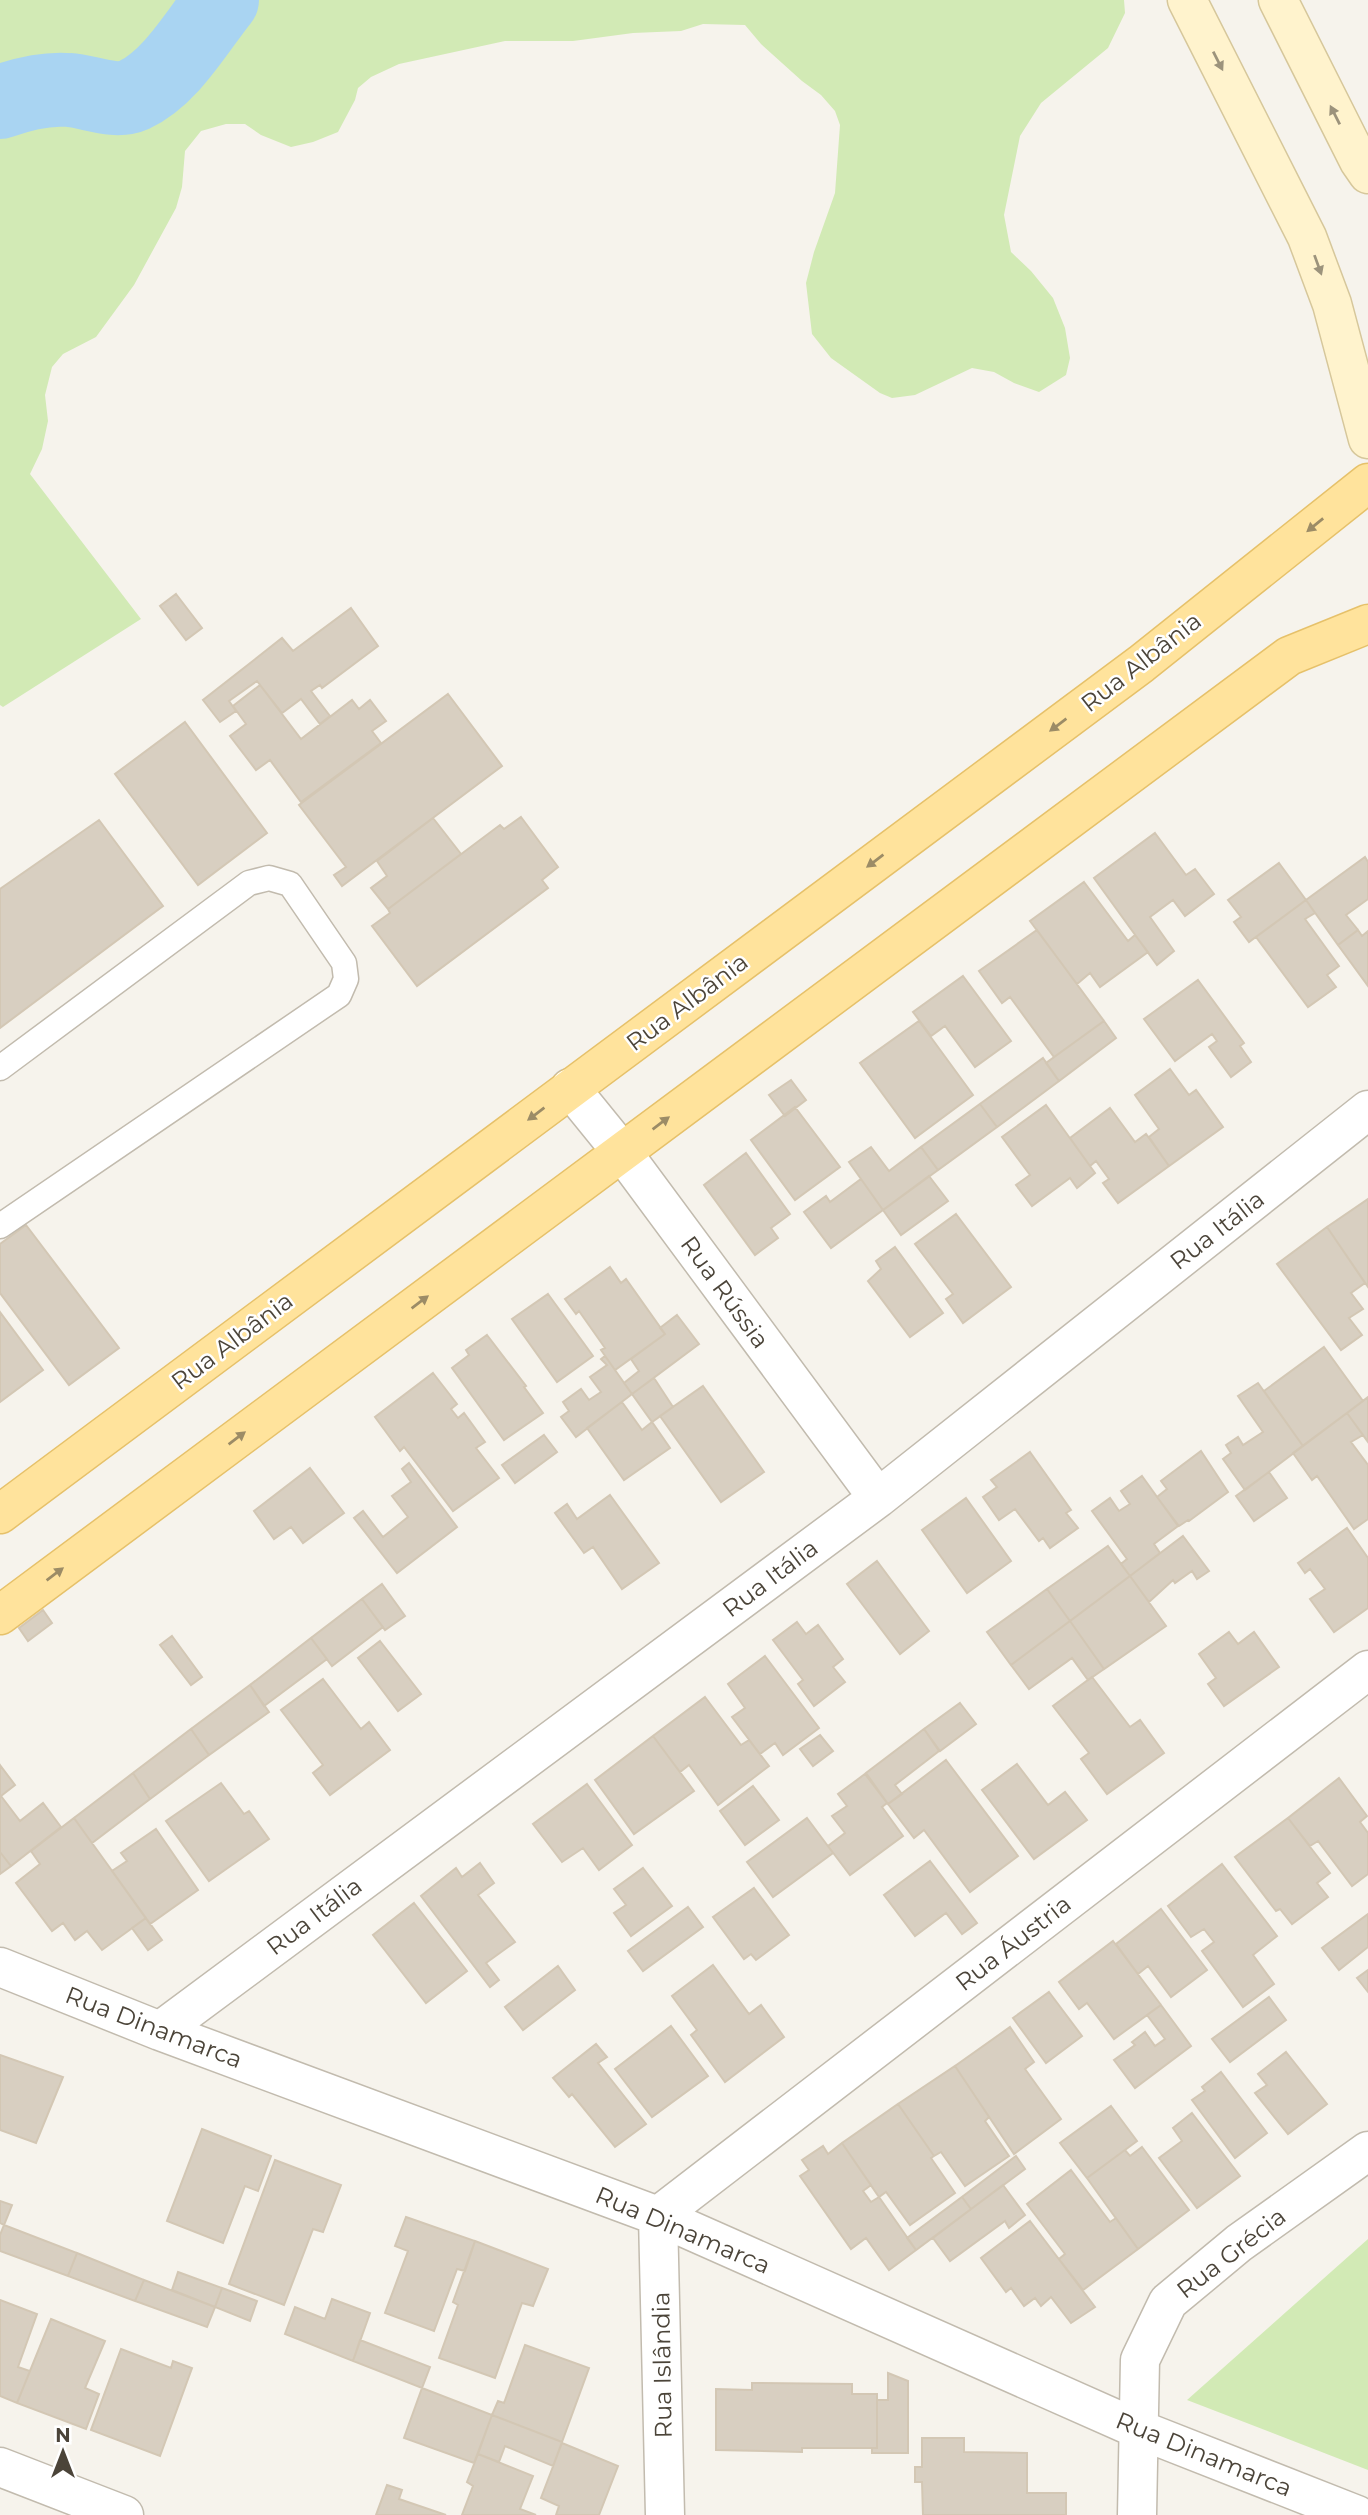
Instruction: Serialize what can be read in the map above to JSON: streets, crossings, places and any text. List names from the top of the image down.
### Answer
{
  "streets": {
    "main road": ["Rua Albânia"],
    "street": [
      "Rua Itália",
      "Rua Rússia",
      "Rua Áustria",
      "Rua Dinamarca",
      "Rua Grécia",
      "Rua Islândia"
    ]
  },
  "crossings": [
    ["Rua Albânia", "Rua Rússia"],
    ["Rua Itália", "Rua Rússia"],
    ["Rua Itália", "Rua Dinamarca"],
    ["Rua Áustria", "Rua Dinamarca"],
    ["Rua Áustria", "Rua Islândia"],
    ["Rua Dinamarca", "Rua Grécia"],
    ["Rua Dinamarca", "Rua Islândia"]
  ],
  "north": "top"
}
